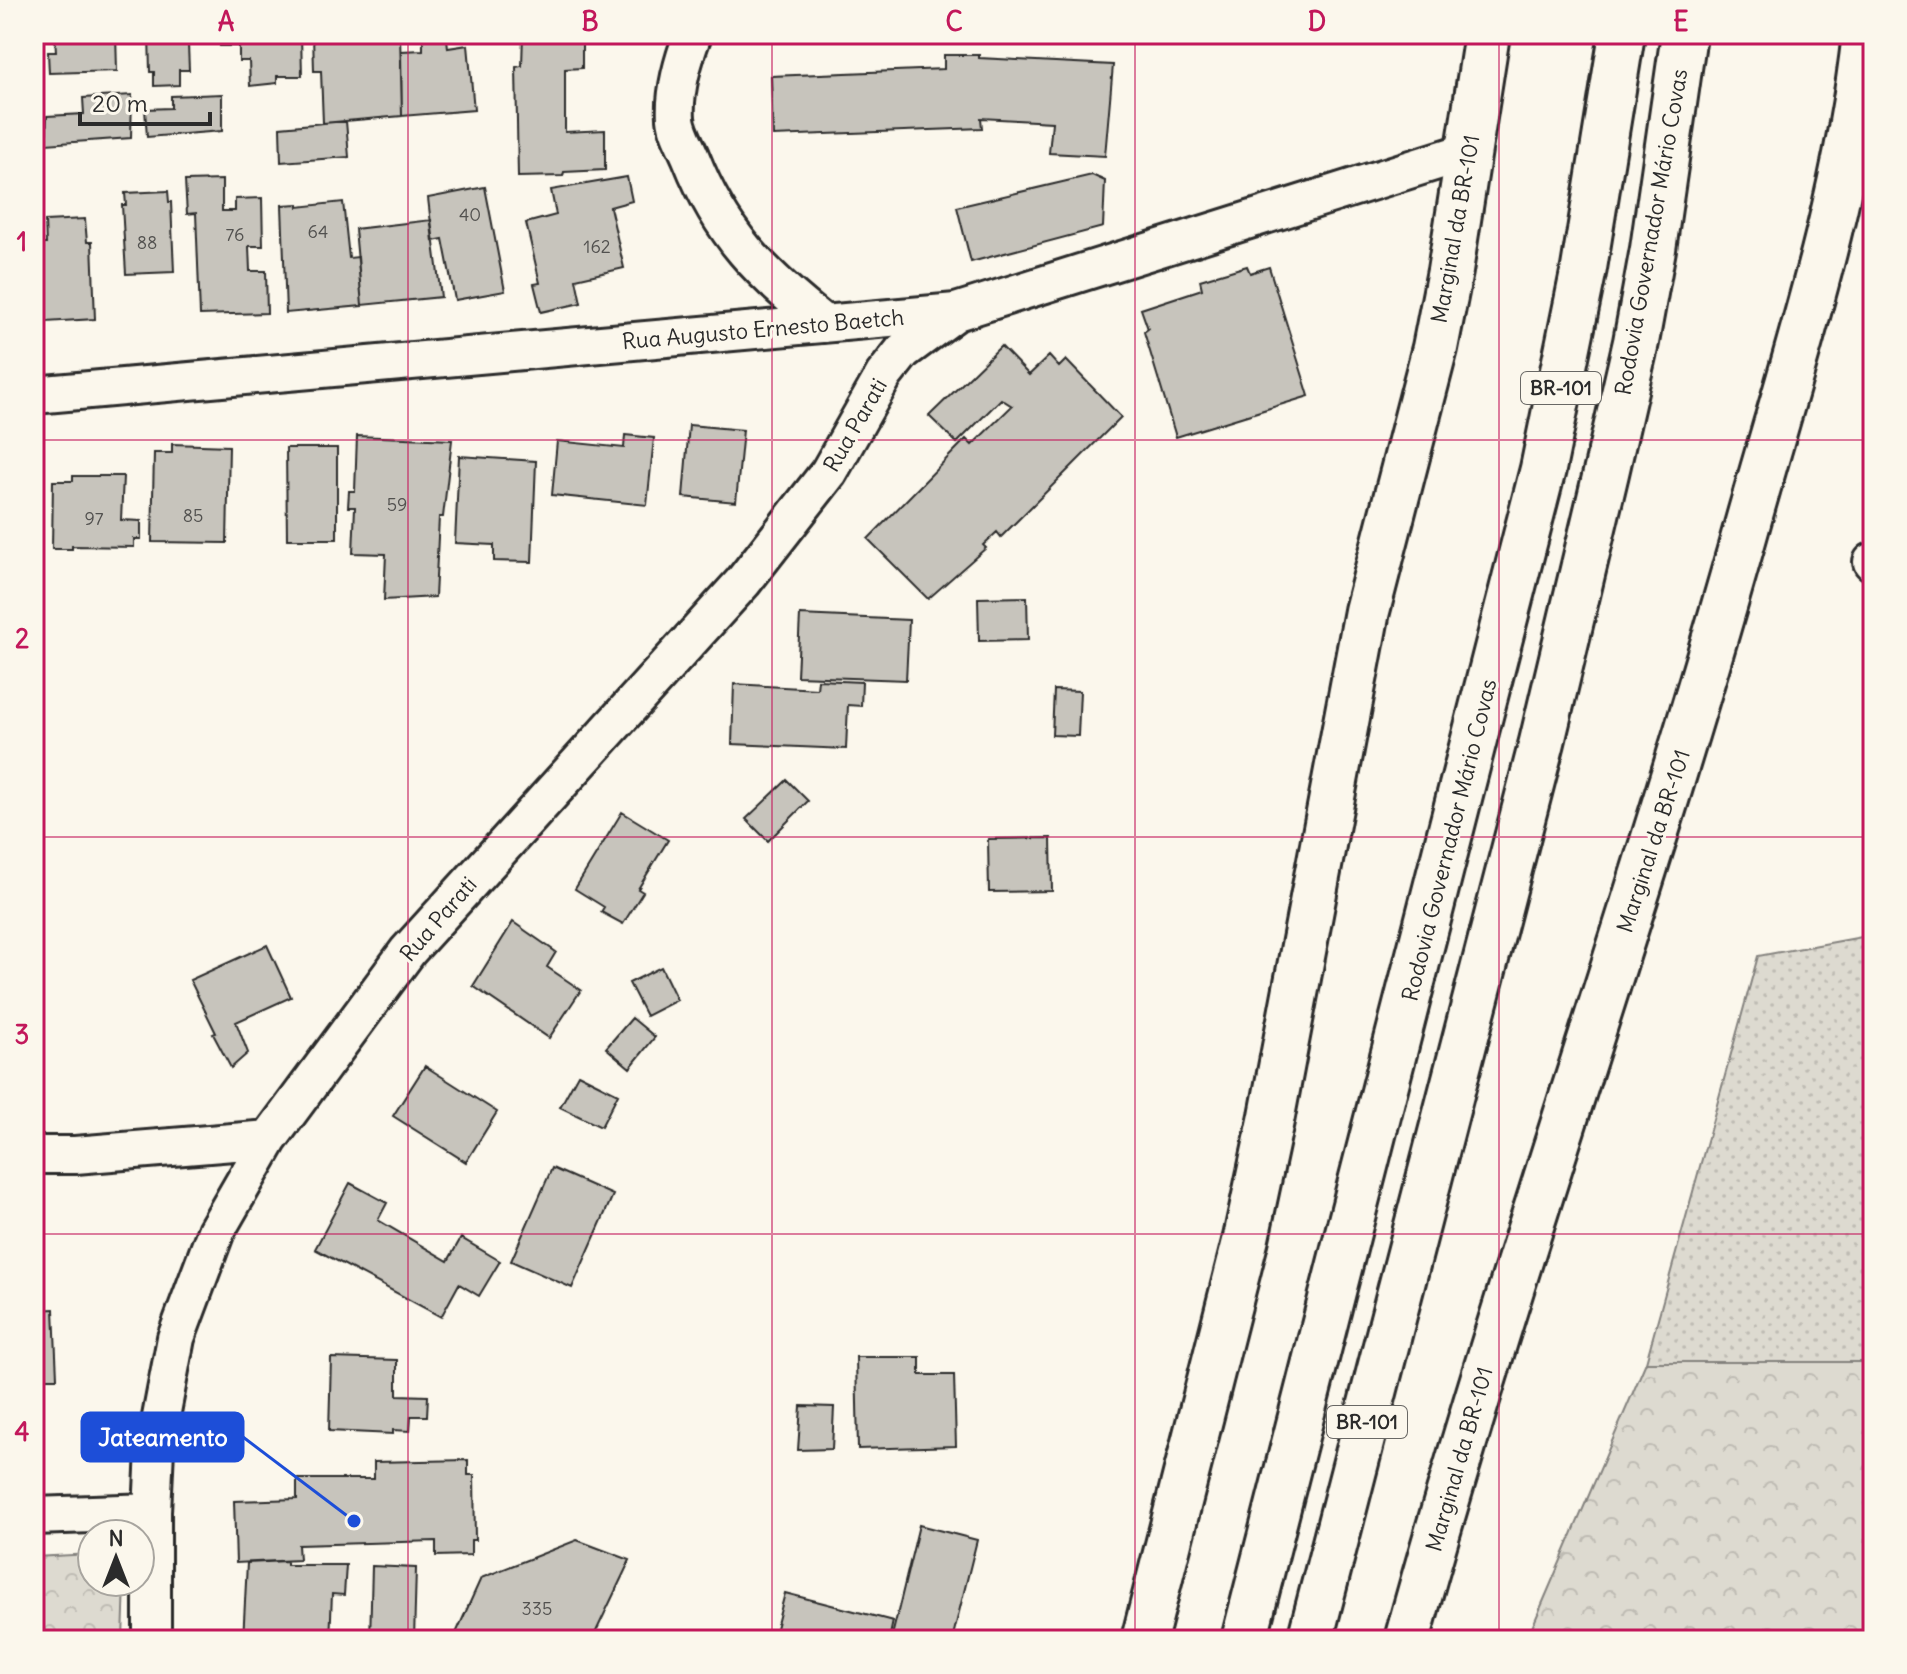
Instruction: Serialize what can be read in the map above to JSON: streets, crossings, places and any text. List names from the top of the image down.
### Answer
{
  "streets": {
    "main road": ["Marginal da BR-101", "Rodovia Governador Mário Covas", "BR-101"],
    "street": ["Rua Augusto Ernesto Baetch", "Rua Parati"]
  },
  "crossings": [
    ["Marginal da BR-101", "Rua Augusto Ernesto Baetch"],
    ["Rua Augusto Ernesto Baetch", "Rua Parati"]
  ],
  "places": ["Jateamento"],
  "house_numbers": [
    "40",
    "64",
    "76",
    "88",
    "162",
    "59",
    "85",
    "97",
    "335"
  ],
  "scale_bar": "20 m",
  "north": "top",
  "grid": {
    "columns": [
      "A",
      "B",
      "C",
      "D",
      "E"
    ],
    "rows": [
      "1",
      "2",
      "3",
      "4"
    ]
  }
}
